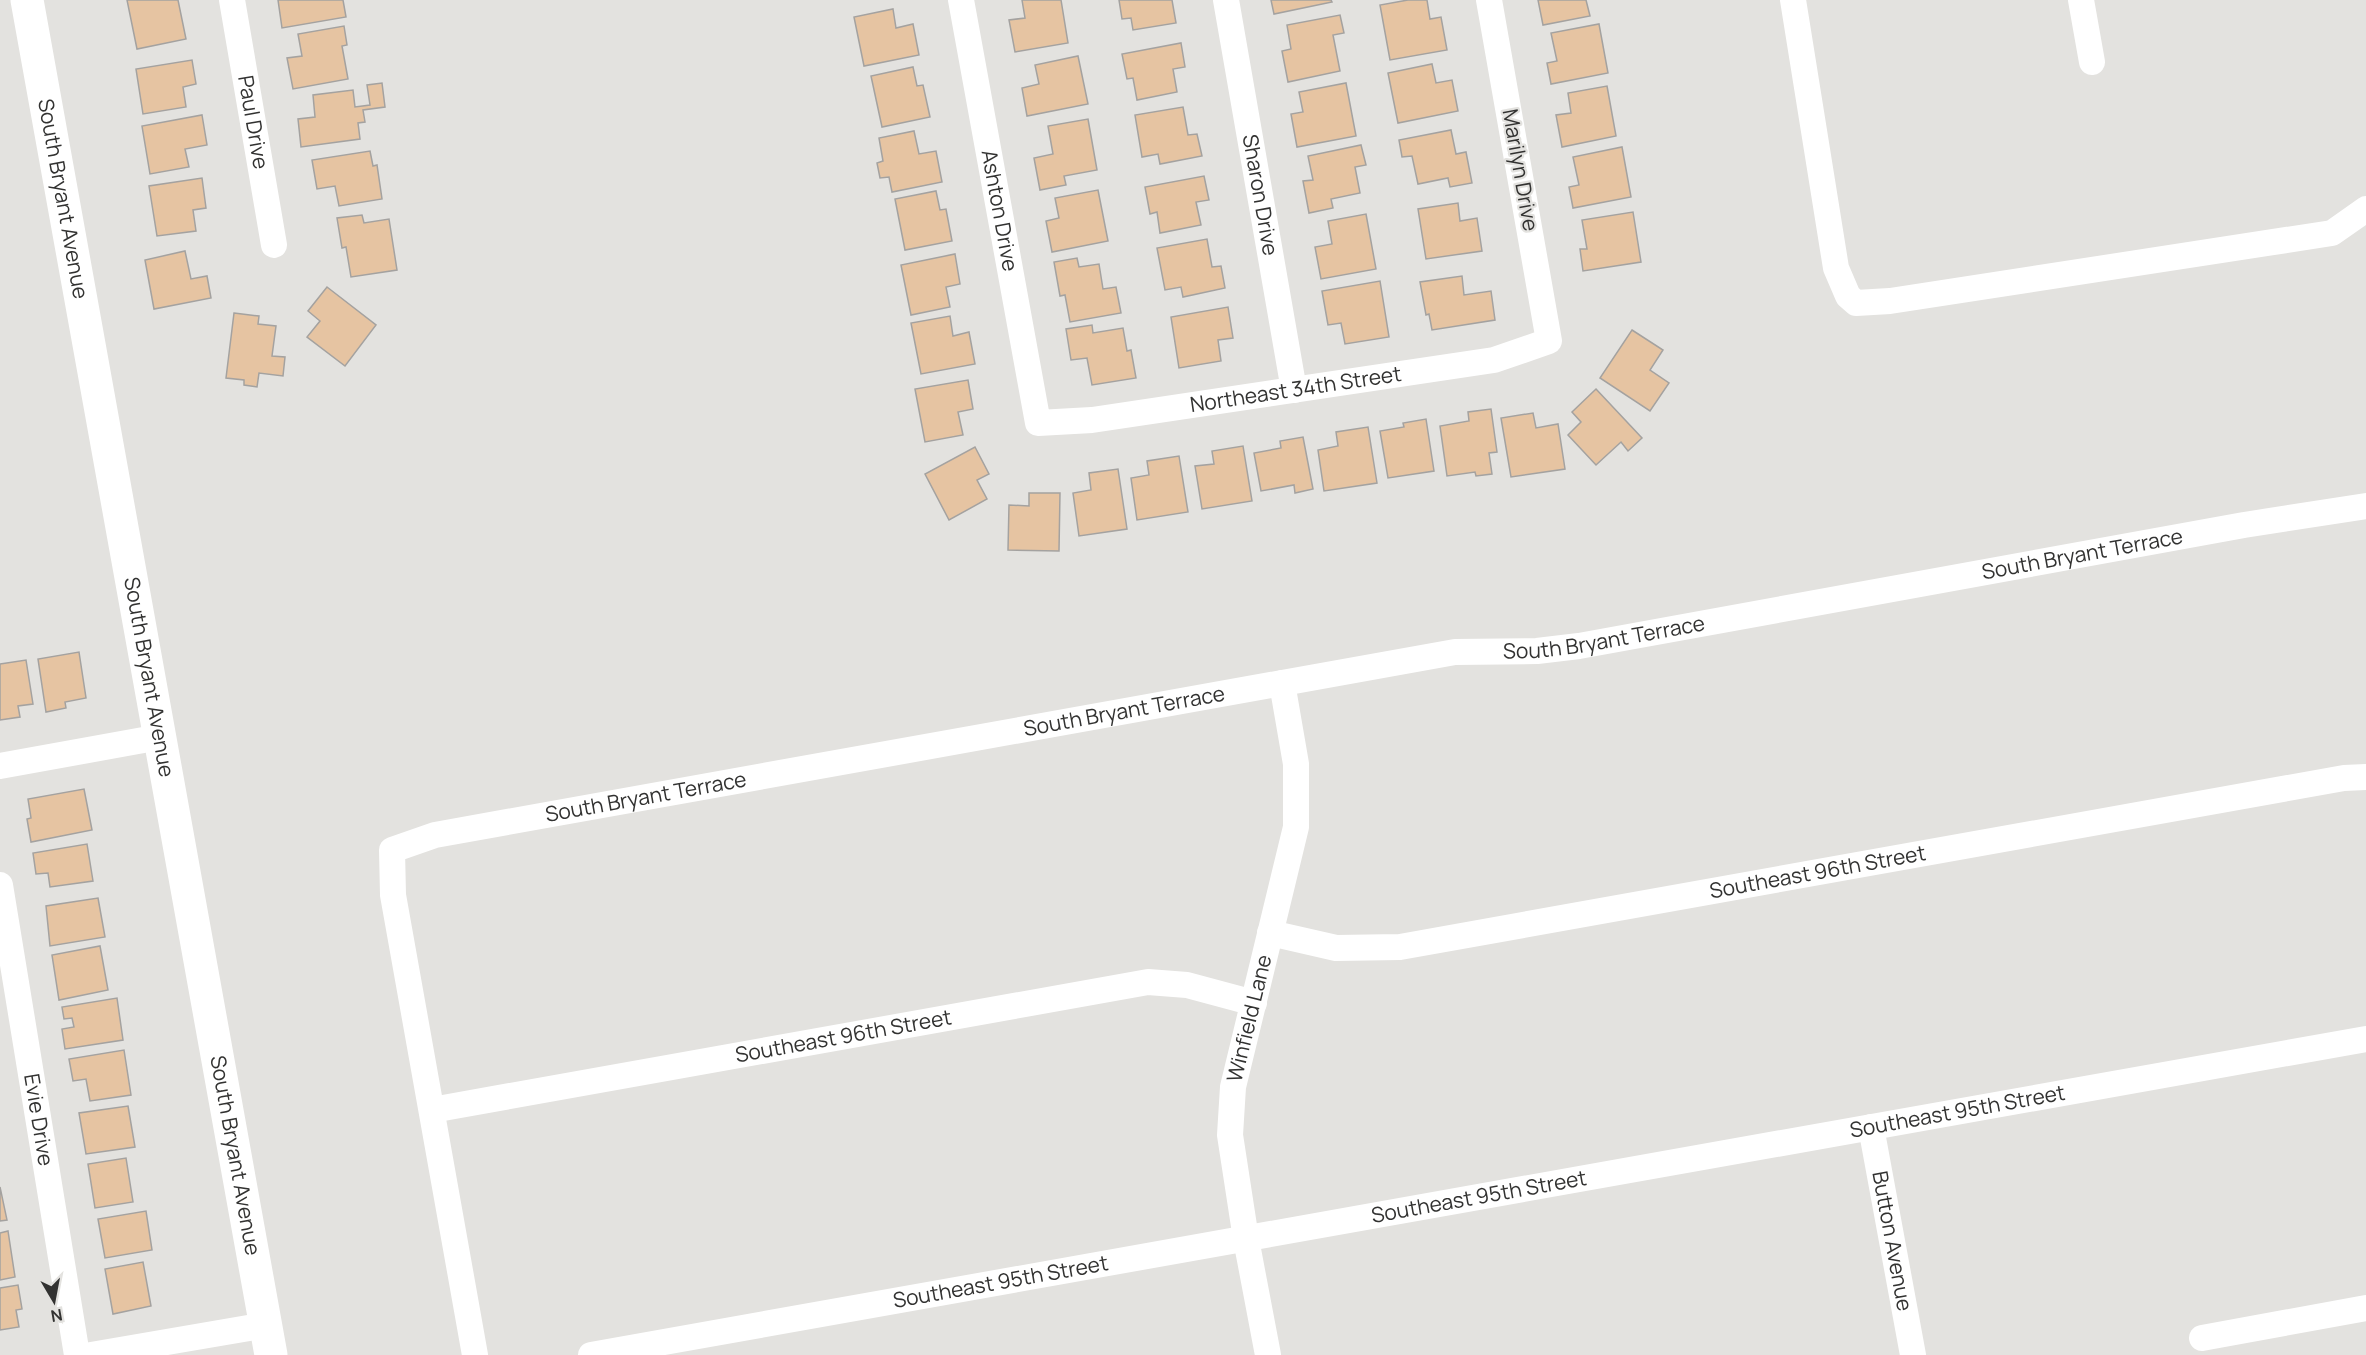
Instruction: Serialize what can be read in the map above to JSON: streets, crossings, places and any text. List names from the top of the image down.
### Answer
{
  "streets": {
    "street": [
      "Paul Drive",
      "Marilyn Drive",
      "Sharon Drive",
      "South Bryant Avenue",
      "Ashton Drive",
      "Northeast 34th Street",
      "South Bryant Terrace",
      "Southeast 96th Street",
      "Winfield Lane",
      "Southeast 95th Street",
      "Evie Drive",
      "Button Avenue"
    ]
  },
  "crossings": [
    ["Marilyn Drive", "Northeast 34th Street"],
    ["Sharon Drive", "Northeast 34th Street"],
    ["Ashton Drive", "Northeast 34th Street"],
    ["South Bryant Terrace", "Southeast 96th Street"],
    ["South Bryant Terrace", "Winfield Lane"],
    ["Southeast 96th Street", "Winfield Lane"],
    ["Winfield Lane", "Southeast 95th Street"],
    ["Southeast 95th Street", "Button Avenue"]
  ],
  "north": "bottom"
}
